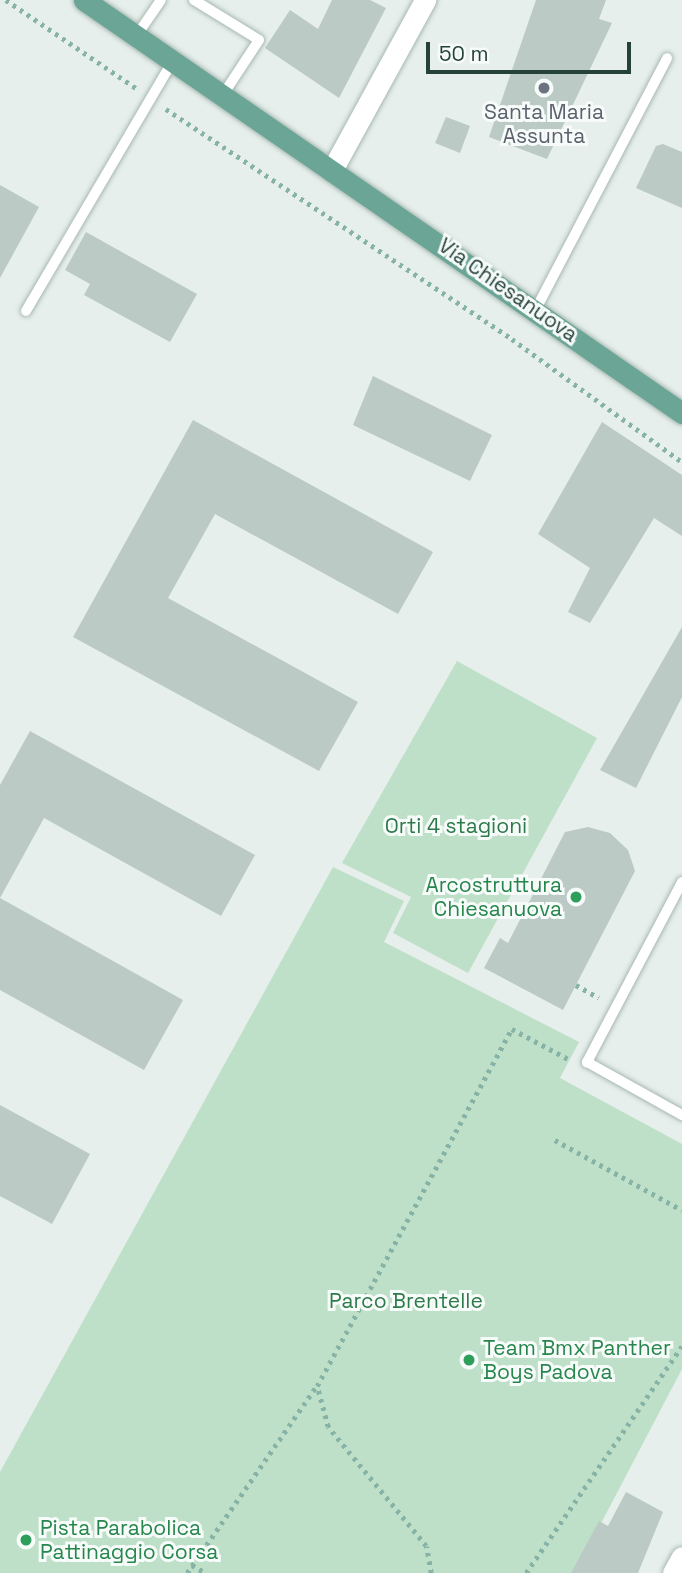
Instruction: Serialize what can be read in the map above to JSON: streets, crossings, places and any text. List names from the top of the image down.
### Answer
{
  "streets": {
    "main road": ["Via Chiesanuova"]
  },
  "parks": ["Orti 4 stagioni", "Parco Brentelle"],
  "places": [
    "Santa Maria Assunta",
    "Arcostruttura Chiesanuova",
    "Team Bmx Panther Boys Padova",
    "Pista Parabolica Pattinaggio Corsa"
  ],
  "scale_bar": "50 m"
}
